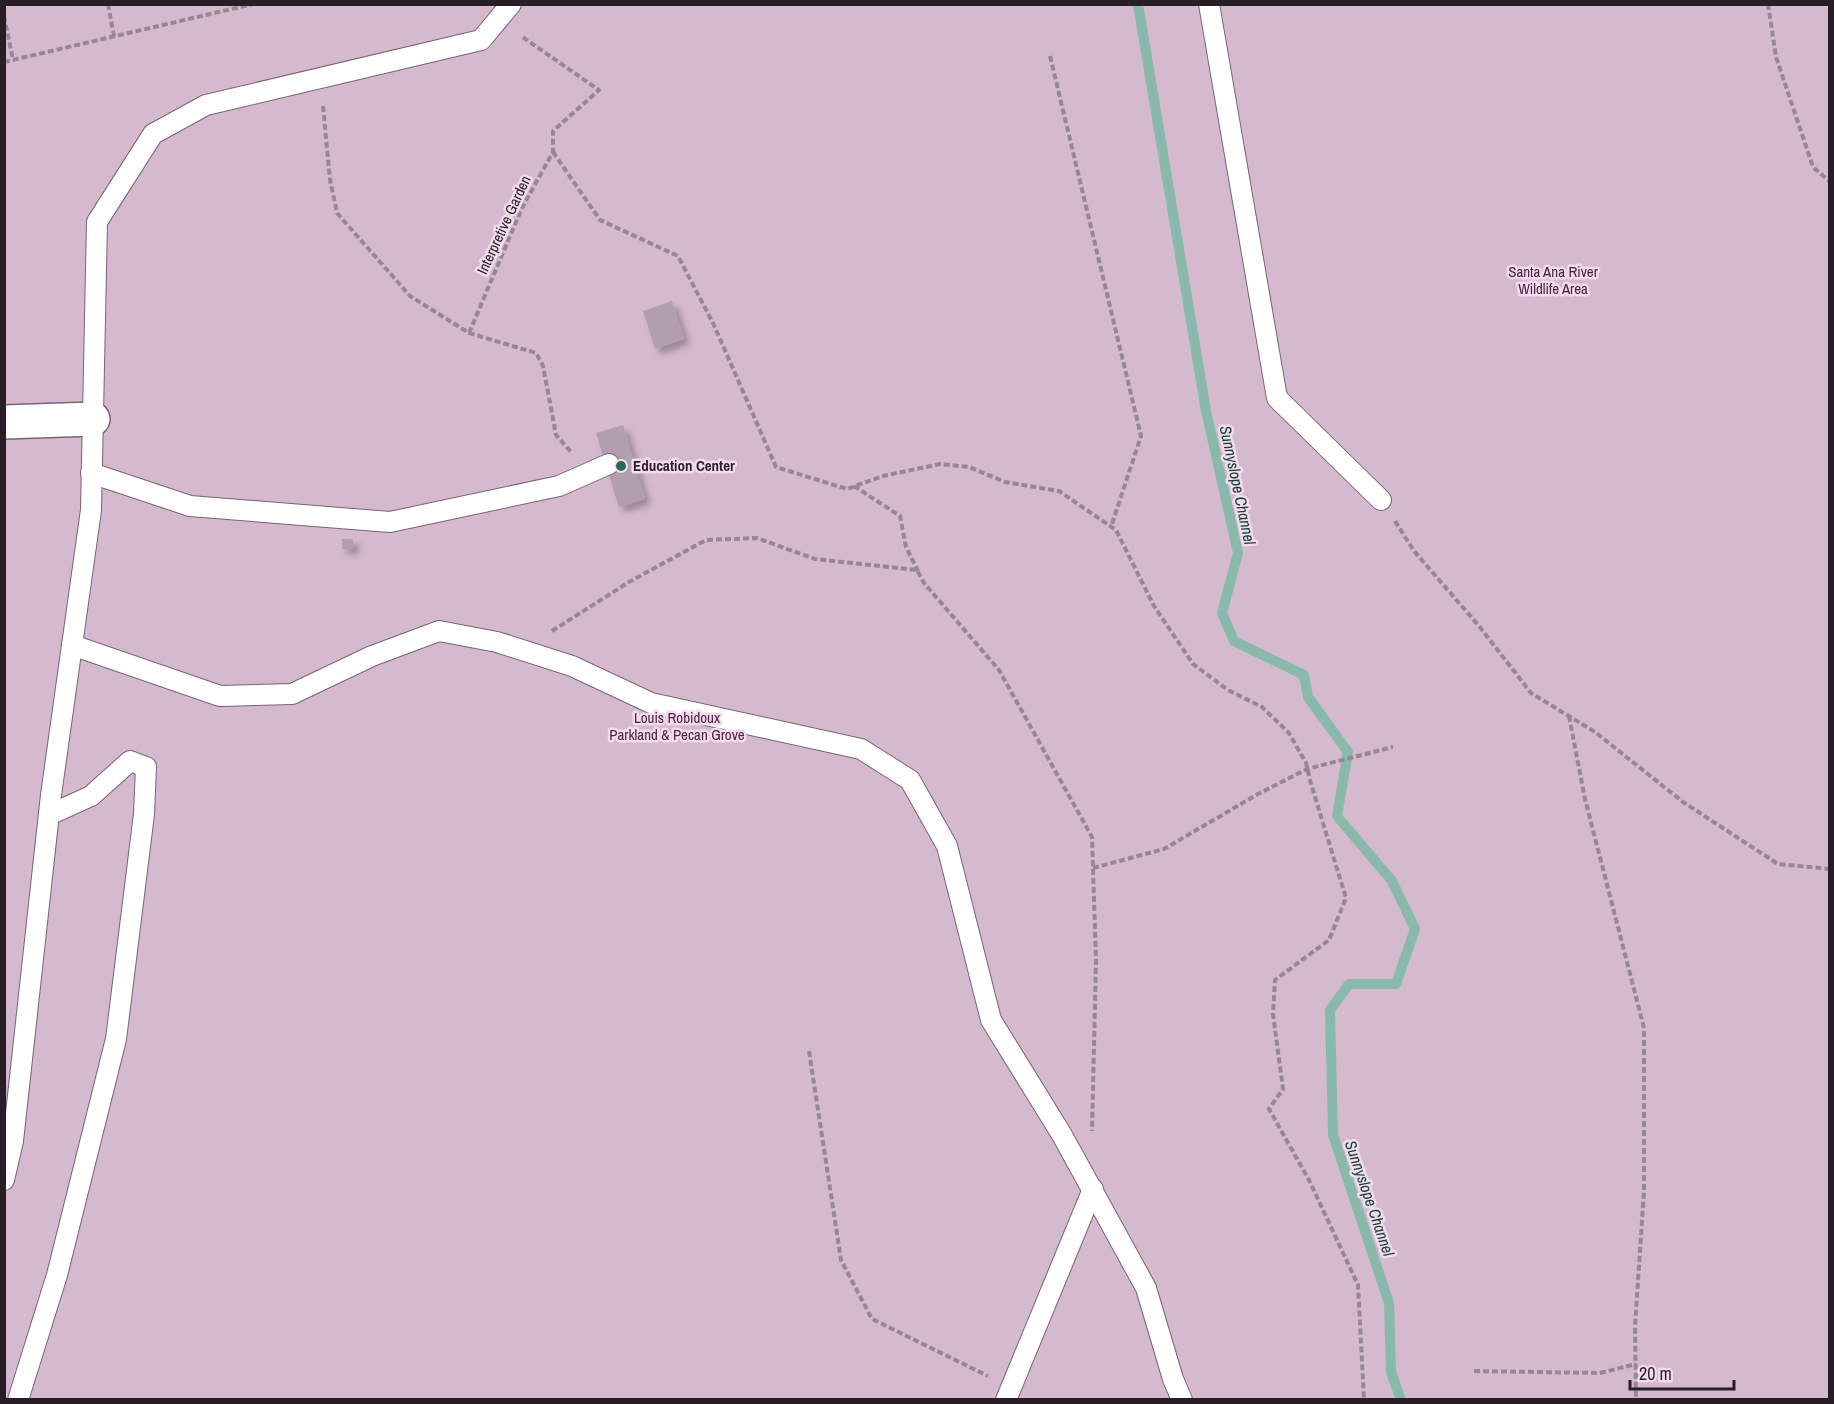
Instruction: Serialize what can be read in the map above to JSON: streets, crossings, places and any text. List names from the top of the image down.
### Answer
{
  "streets": {
    "path": ["Interpretive Garden"]
  },
  "water": ["Sunnyslope Channel"],
  "parks": ["Santa Ana River Wildlife Area", "Louis Robidoux Parkland & Pecan Grove"],
  "places": ["Education Center"],
  "scale_bar": "20 m"
}
